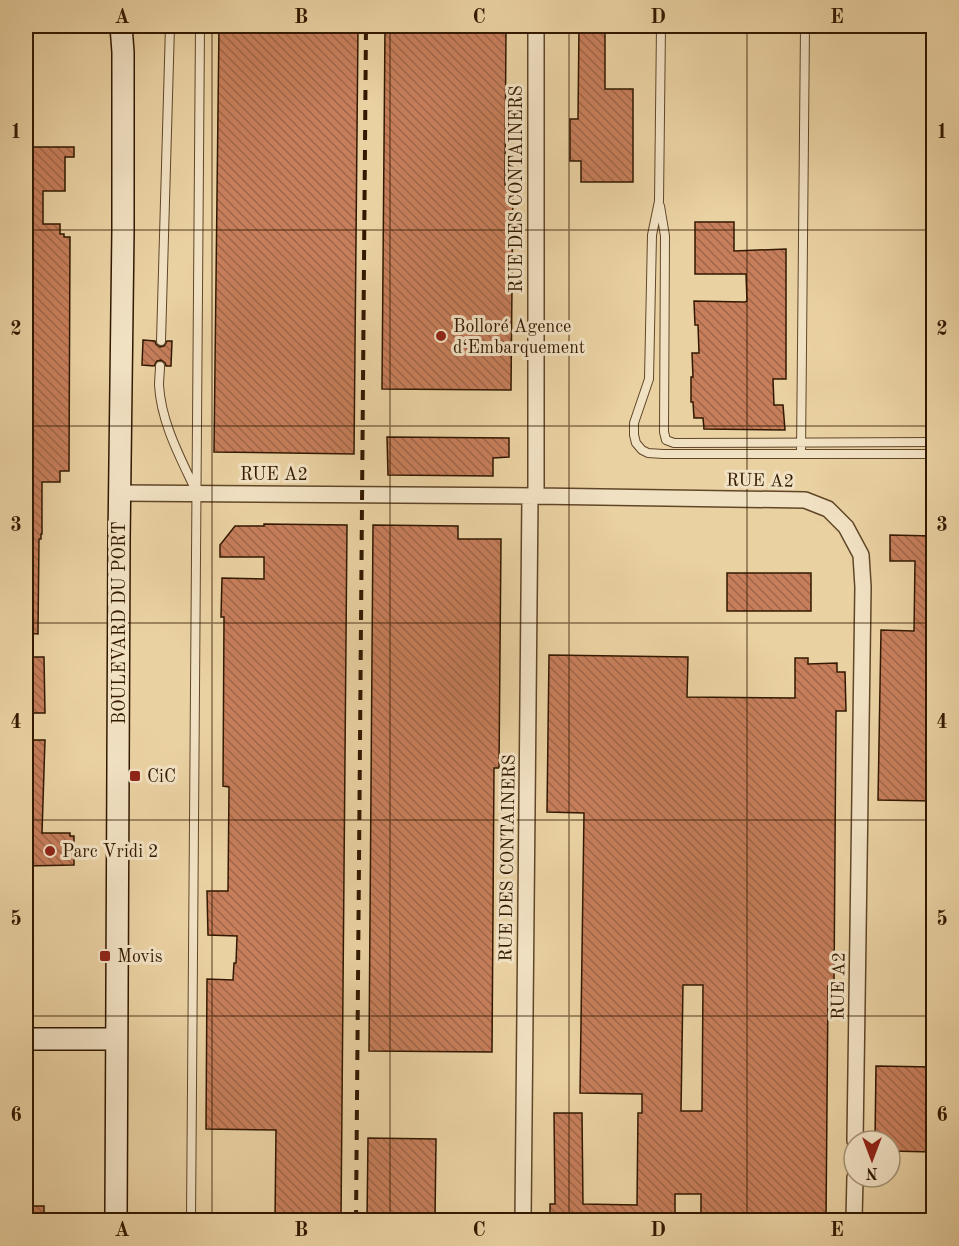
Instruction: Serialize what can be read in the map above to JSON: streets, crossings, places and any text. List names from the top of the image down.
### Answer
{
  "streets": {
    "main road": ["BOULEVARD DU PORT"],
    "street": ["RUE DES CONTAINERS", "RUE A2"]
  },
  "crossings": [
    ["RUE DES CONTAINERS", "RUE A2"],
    ["RUE A2", "BOULEVARD DU PORT"]
  ],
  "places": {
    "other": ["Bolloré Agence d‘Embarquement", "Parc Vridi 2"],
    "transit": ["CiC", "Movis"]
  },
  "north": "bottom",
  "grid": {
    "columns": [
      "A",
      "B",
      "C",
      "D",
      "E"
    ],
    "rows": [
      "1",
      "2",
      "3",
      "4",
      "5",
      "6"
    ]
  }
}
